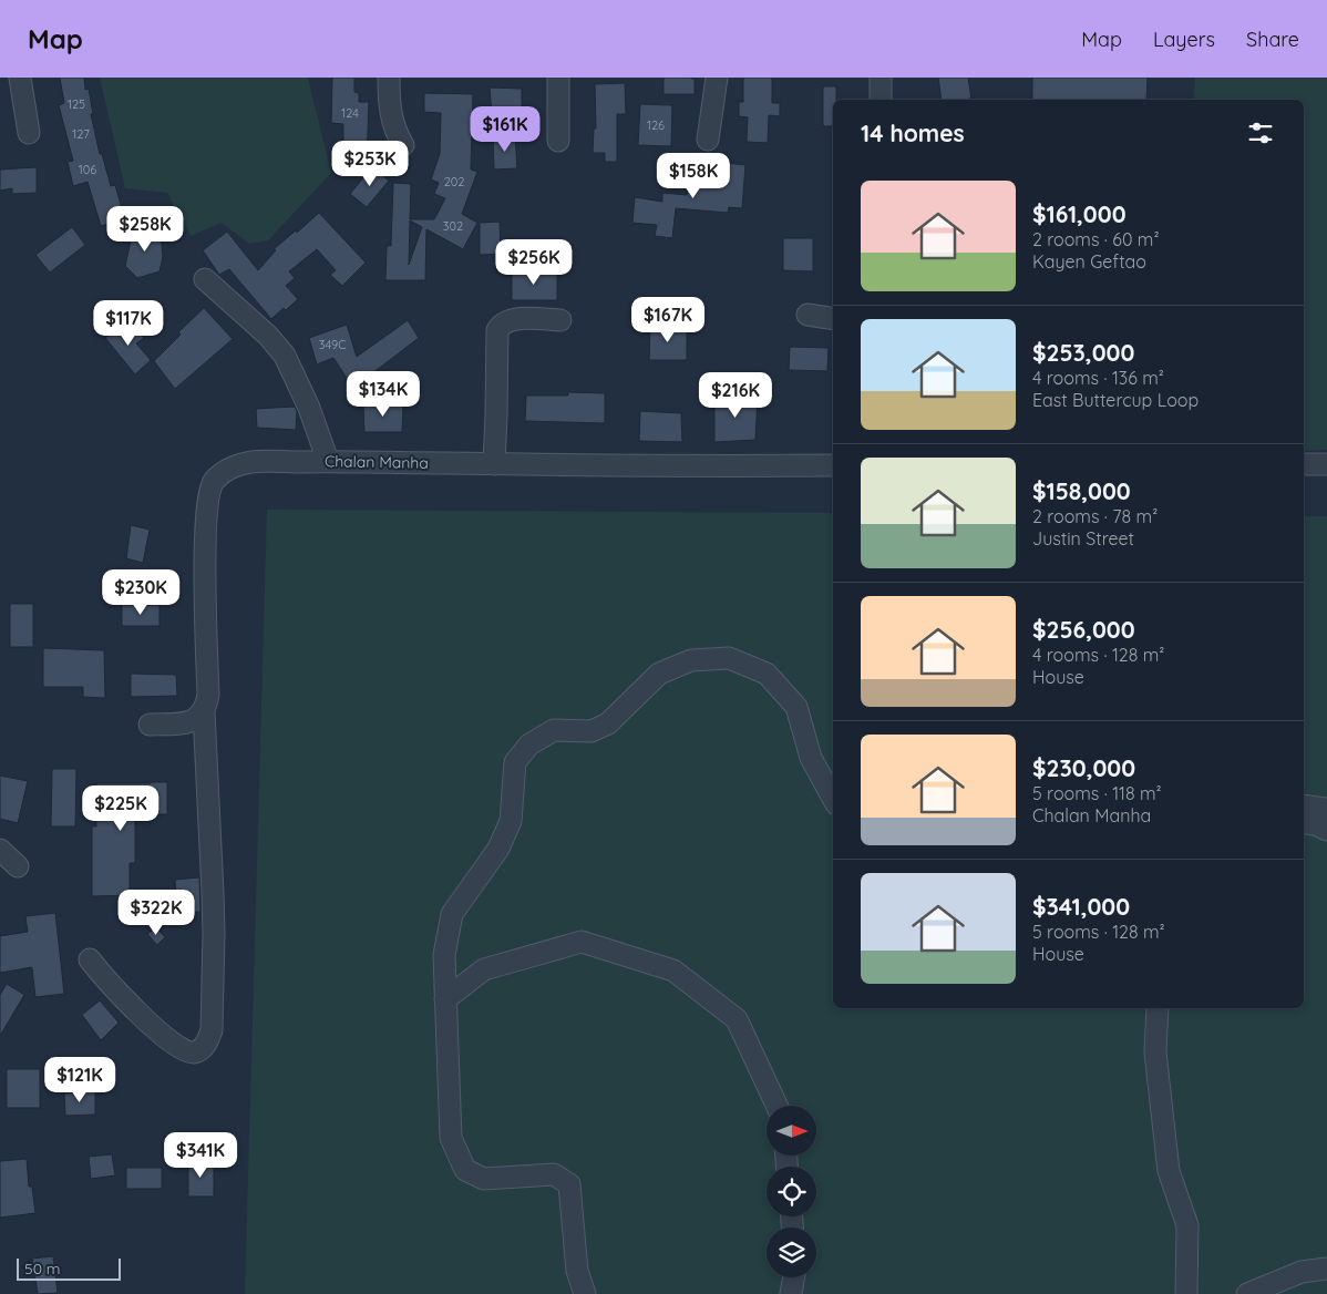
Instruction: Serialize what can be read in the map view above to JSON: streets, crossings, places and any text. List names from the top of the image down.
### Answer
{
  "streets": {
    "street": ["Chalan Manha"]
  },
  "house_numbers": [
    "125",
    "124",
    "126",
    "127",
    "106",
    "202",
    "302",
    "349C"
  ],
  "scale_bar": "50 m",
  "north": "right",
  "page": {
    "header": "Map",
    "nav": ["Map", "Layers", "Share"],
    "heading": "14 homes",
    "price": [
      "$161K",
      "$253K",
      "$158K",
      "$258K",
      "$256K",
      "$167K",
      "$117K",
      "$134K",
      "$216K",
      "$230K",
      "$225K",
      "$322K",
      "$121K",
      "$341K"
    ],
    "list": [
      {
        "name": "$161,000",
        "note": "2 rooms · 60 m² · Kayen Geftao"
      },
      {
        "name": "$253,000",
        "note": "4 rooms · 136 m² · East Buttercup Loop"
      },
      {
        "name": "$158,000",
        "note": "2 rooms · 78 m² · Justin Street"
      },
      {
        "name": "$256,000",
        "note": "4 rooms · 128 m² · House"
      },
      {
        "name": "$230,000",
        "note": "5 rooms · 118 m² · Chalan Manha"
      },
      {
        "name": "$341,000",
        "note": "5 rooms · 128 m² · House"
      }
    ],
    "scale": "50 m"
  }
}
